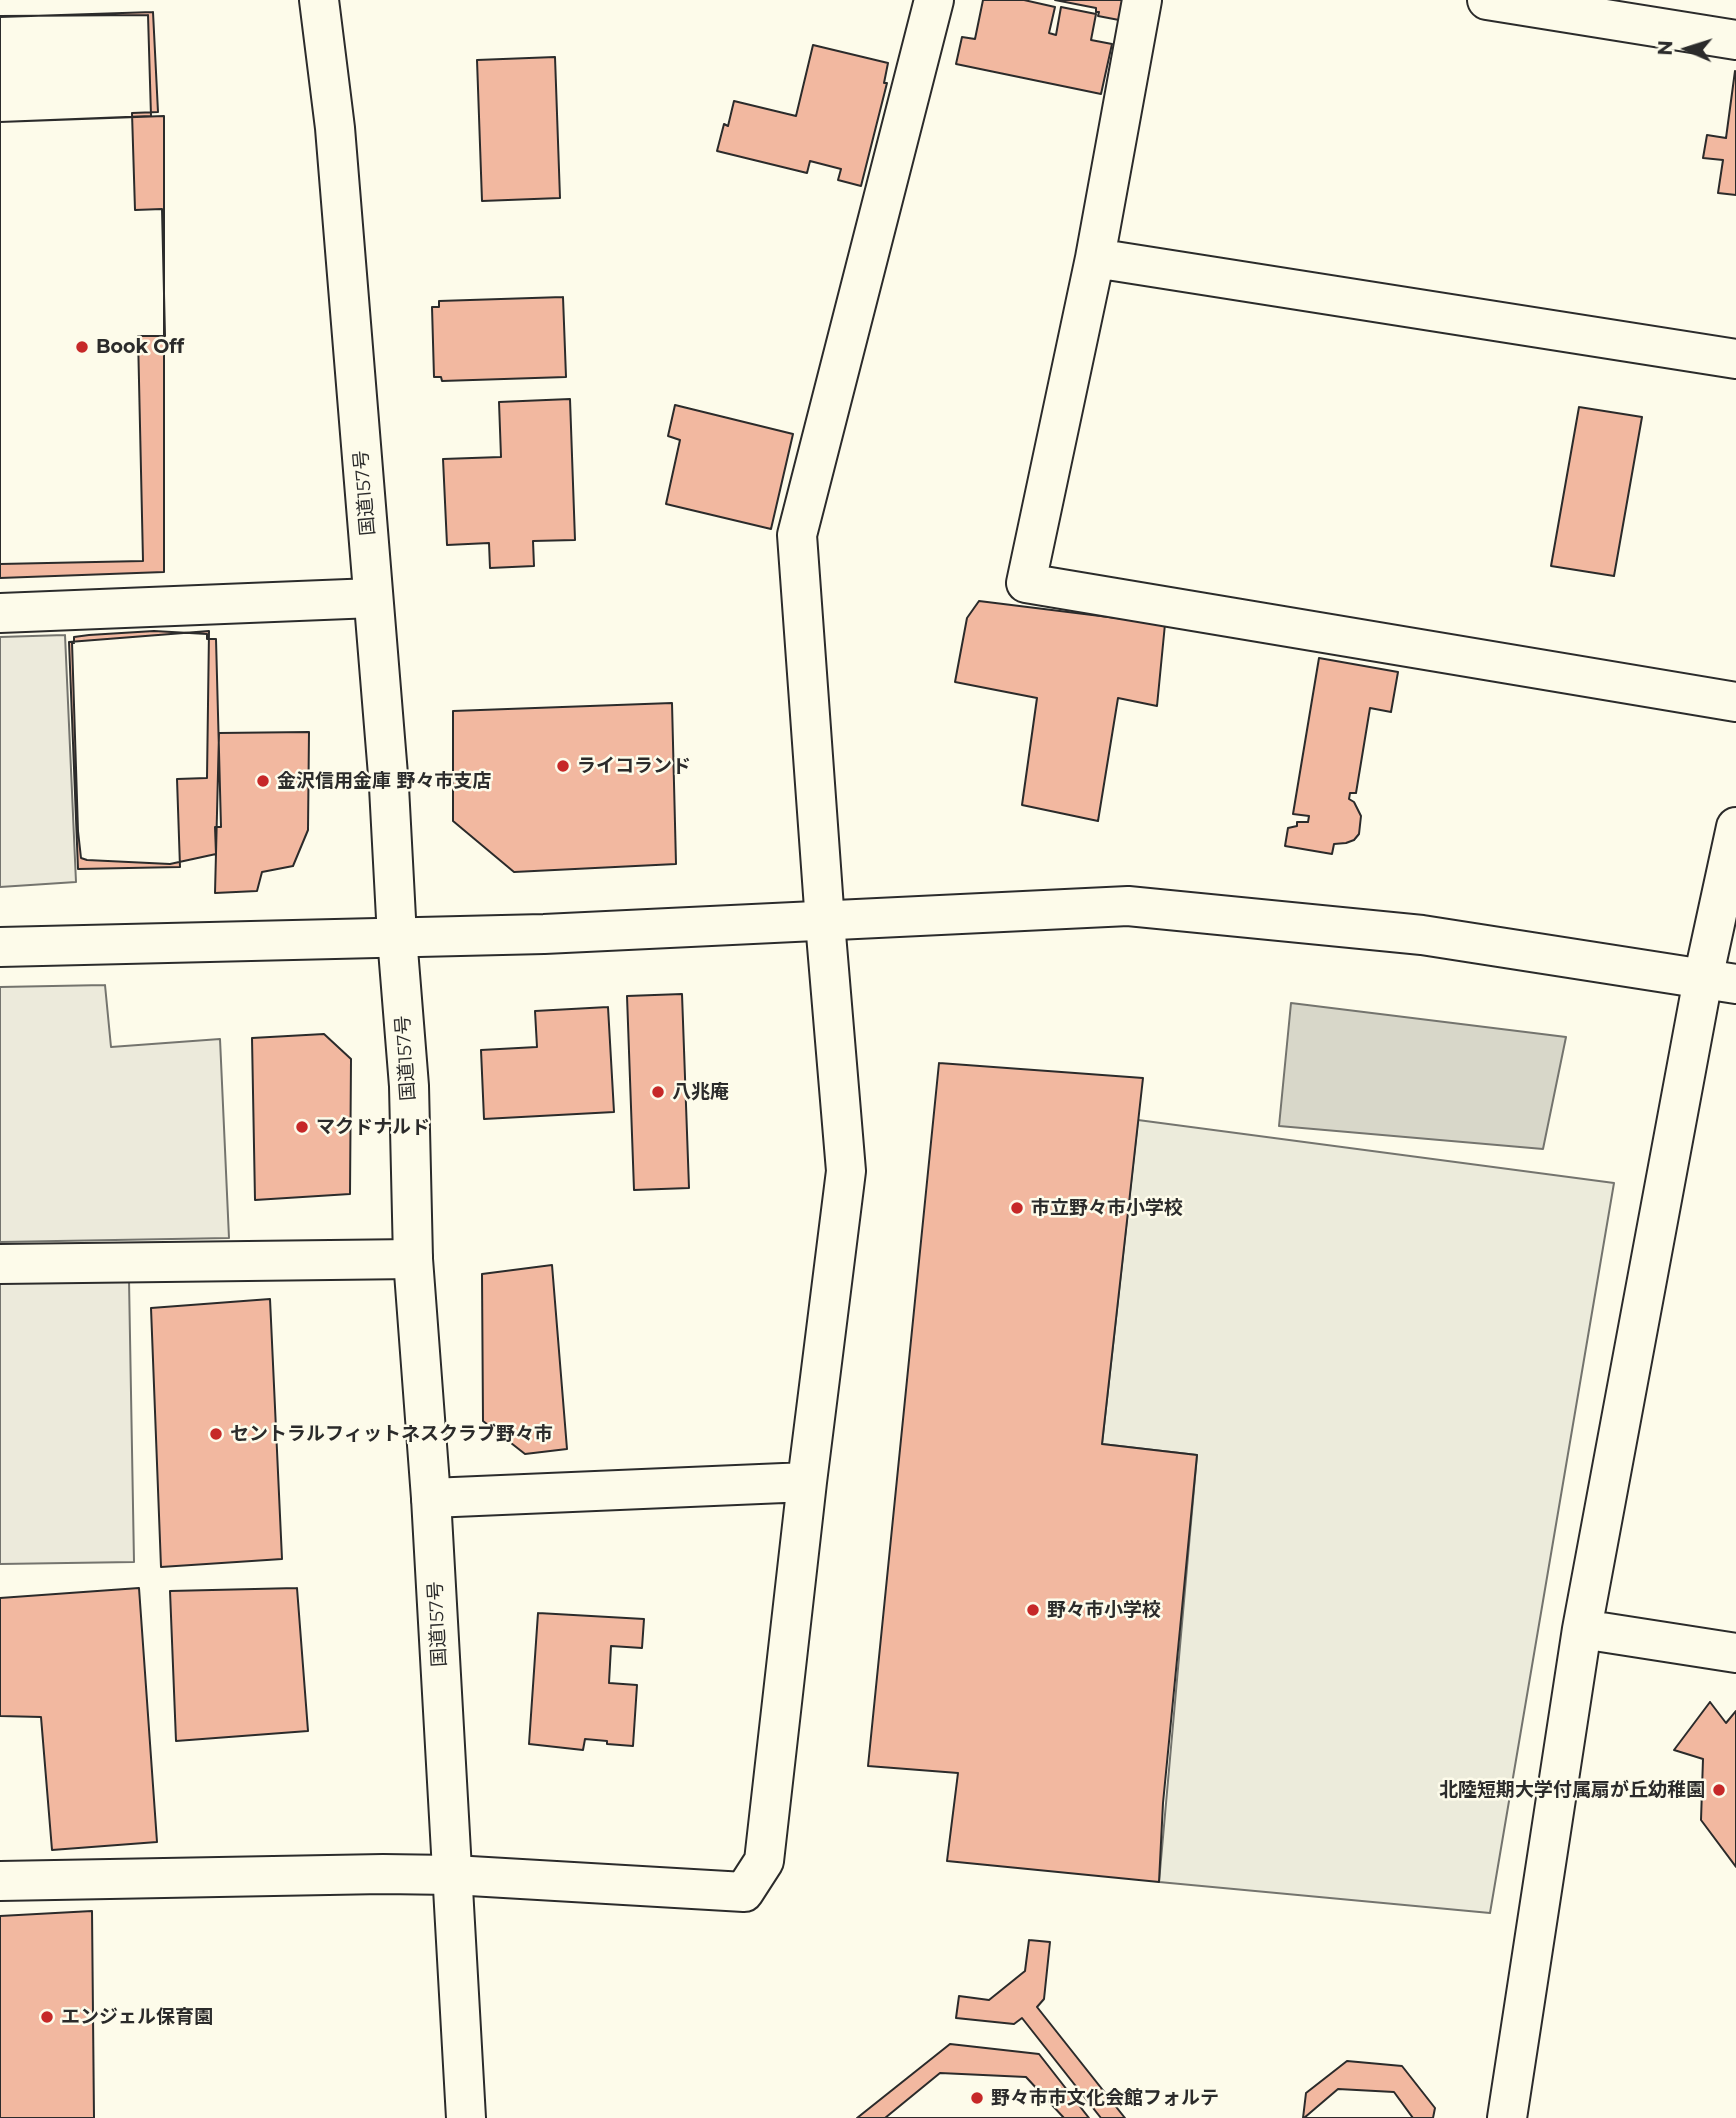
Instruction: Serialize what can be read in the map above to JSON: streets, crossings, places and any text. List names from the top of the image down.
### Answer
{
  "streets": {
    "main road": ["国道157号"]
  },
  "places": [
    "Book Off",
    "ライコランド",
    "金沢信用金庫 野々市支店",
    "八兆庵",
    "マクドナルド",
    "市立野々市小学校",
    "セントラルフィットネスクラブ野々市",
    "野々市小学校",
    "北陸短期大学付属扇が丘幼稚園",
    "エンジェル保育園",
    "野々市市文化会館フォルテ"
  ],
  "north": "left"
}
